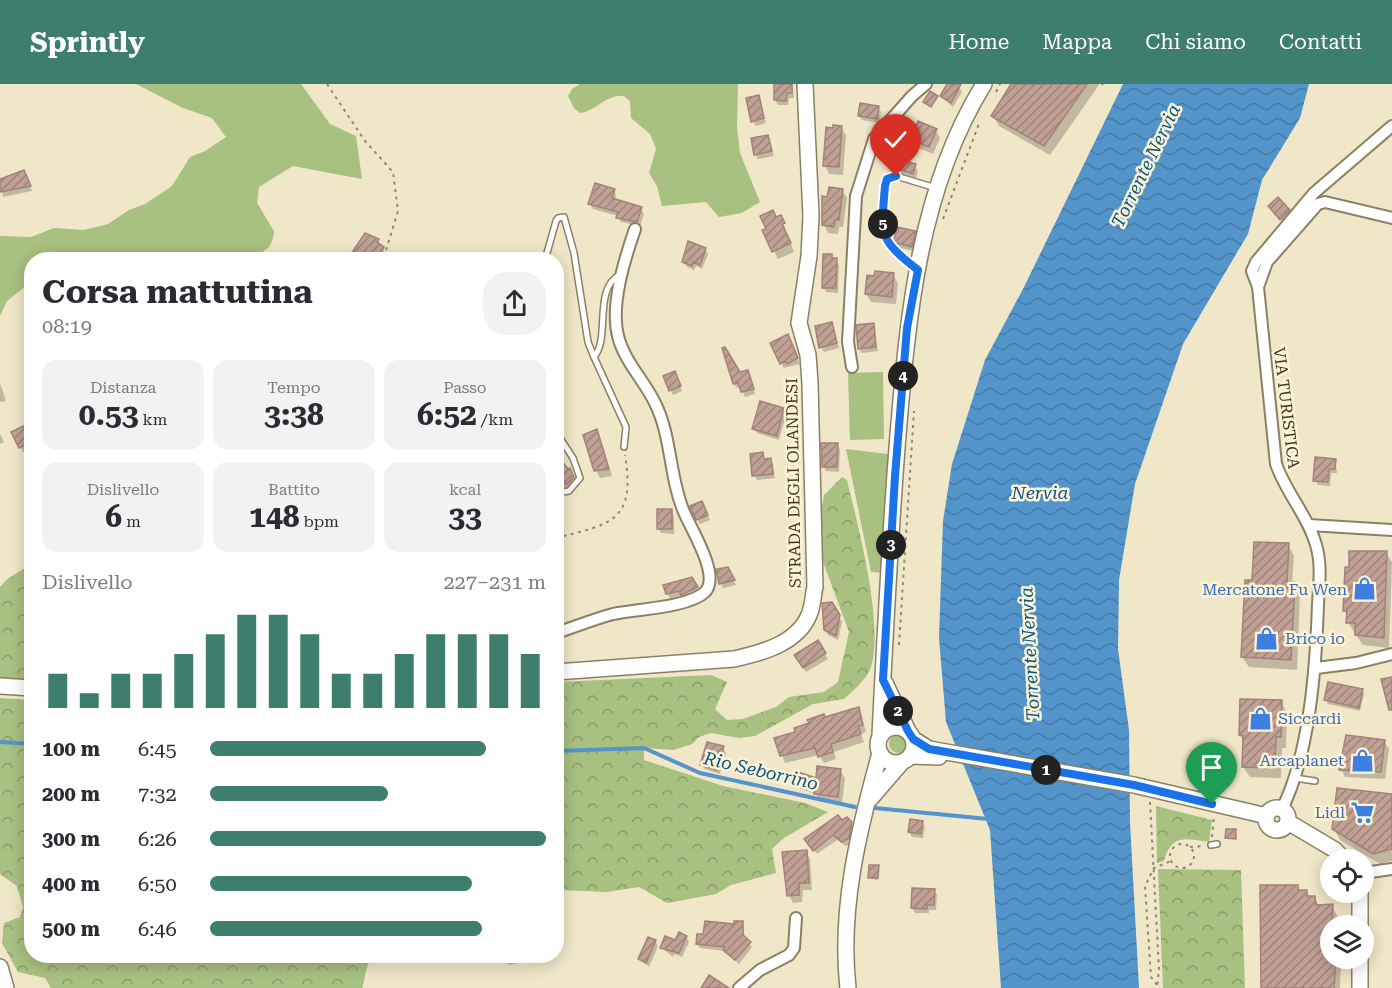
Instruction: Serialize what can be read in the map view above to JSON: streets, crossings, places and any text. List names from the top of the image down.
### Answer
{
  "streets": {
    "main road": ["STRADA DEGLI OLANDESI"],
    "street": ["VIA TURISTICA"]
  },
  "water": ["Torrente Nervia", "Nervia", "Rio Seborrino"],
  "places": {
    "shop": [
      "Mercatone Fu Wen",
      "Brico io",
      "Siccardi",
      "Arcaplanet"
    ],
    "supermarket": ["Lidl"]
  },
  "page": {
    "header": "Sprintly",
    "nav": [
      "Home",
      "Mappa",
      "Chi siamo",
      "Contatti"
    ],
    "pins": [
      "5",
      "4",
      "3",
      "2",
      "1"
    ],
    "heading": ["Corsa mattutina", "08:19"],
    "stats": [
      ["Distanza", "0.53 km"],
      ["Tempo", "3:38"],
      ["Passo", "6:52 /km"],
      ["Dislivello", "6 m"],
      ["Battito", "148 bpm"],
      ["kcal", "33"]
    ],
    "chart": ["Dislivello", "227–231 m"],
    "list": [
      {
        "name": "100 m",
        "note": "6:45"
      },
      {
        "name": "200 m",
        "note": "7:32"
      },
      {
        "name": "300 m",
        "note": "6:26"
      },
      {
        "name": "400 m",
        "note": "6:50"
      },
      {
        "name": "500 m",
        "note": "6:46"
      }
    ]
  }
}
